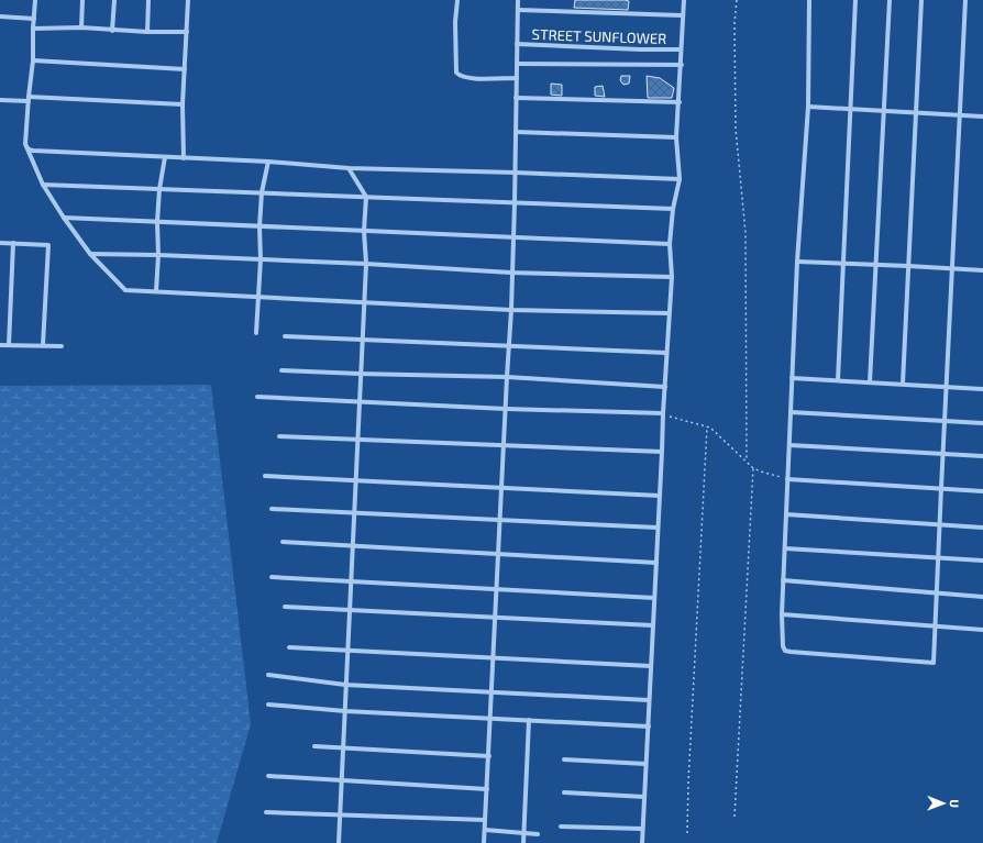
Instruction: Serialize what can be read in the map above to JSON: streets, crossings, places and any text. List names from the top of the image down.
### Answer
{
  "streets": {
    "street": ["STREET SUNFLOWER"]
  },
  "north": "right"
}
